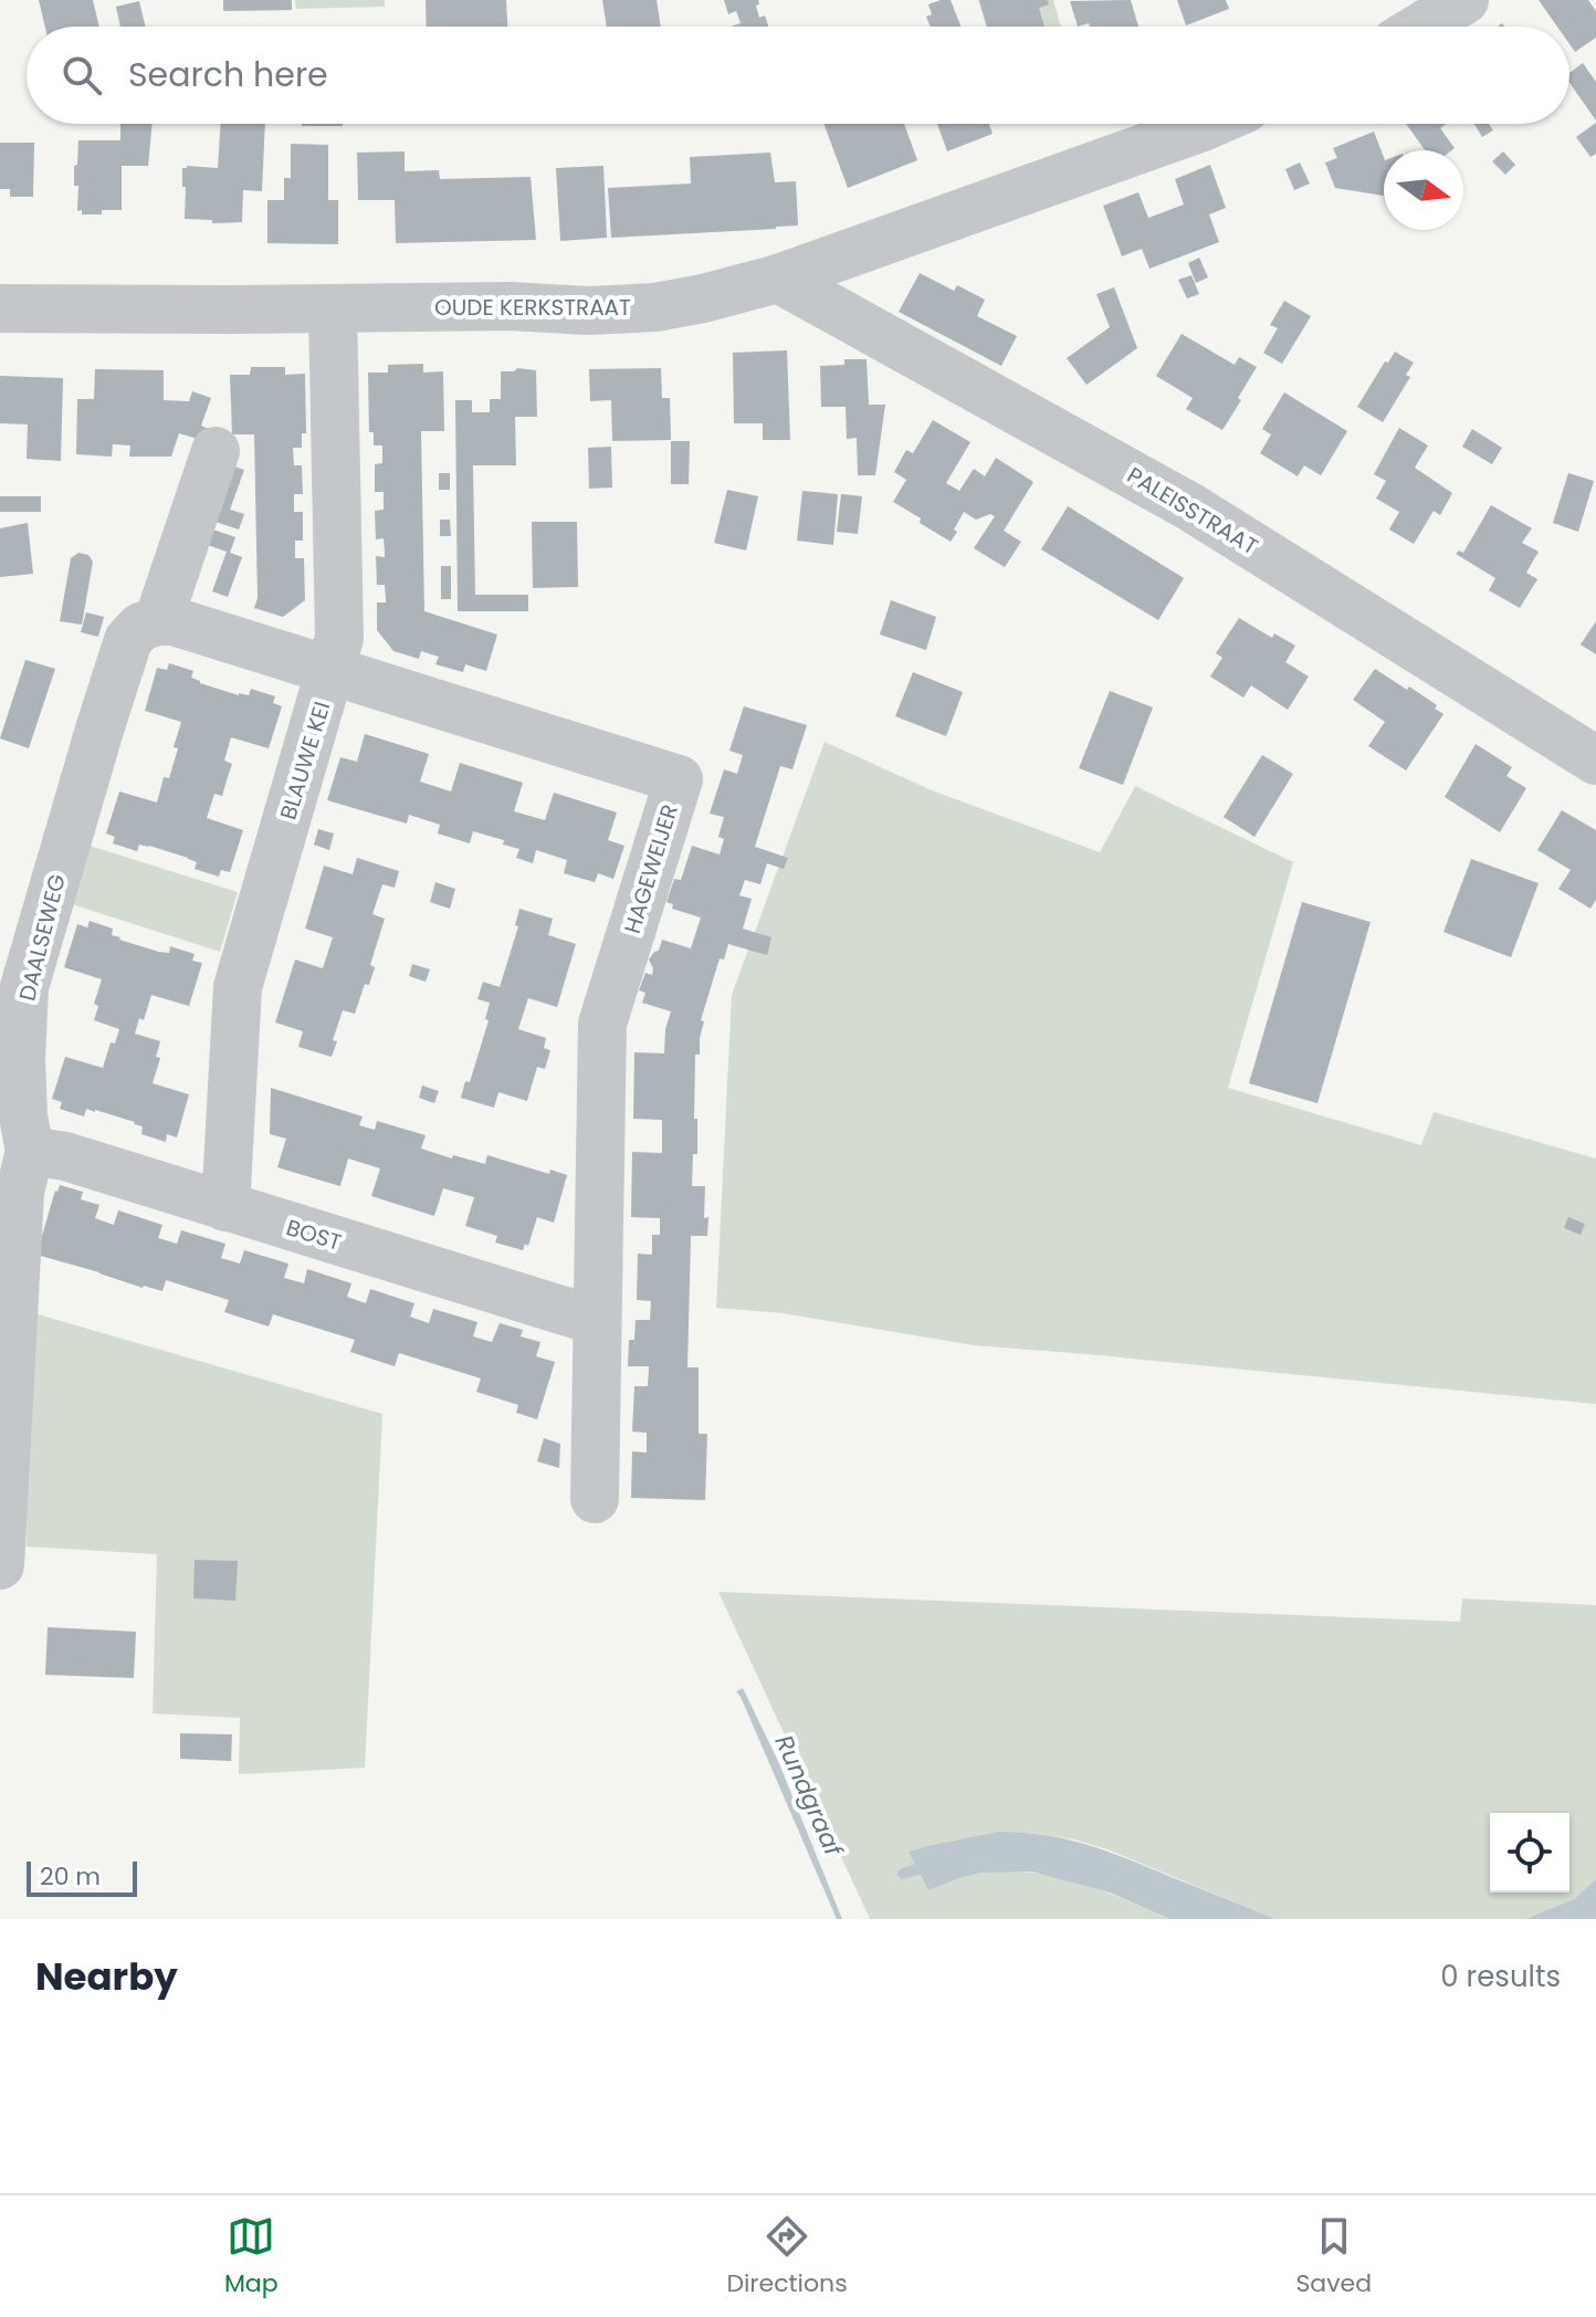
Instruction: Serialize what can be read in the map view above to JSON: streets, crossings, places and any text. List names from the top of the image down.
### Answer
{
  "streets": {
    "street": [
      "OUDE KERKSTRAAT",
      "PALEISSTRAAT",
      "BLAUWE KEI",
      "HAGEWEIJER",
      "DAALSEWEG",
      "BOST"
    ]
  },
  "crossings": [
    ["OUDE KERKSTRAAT", "PALEISSTRAAT"],
    ["OUDE KERKSTRAAT", "BLAUWE KEI"],
    ["BLAUWE KEI", "HAGEWEIJER"],
    ["BLAUWE KEI", "BOST"],
    ["HAGEWEIJER", "DAALSEWEG"],
    ["HAGEWEIJER", "BOST"],
    ["DAALSEWEG", "BOST"]
  ],
  "water": ["Rundgraaf"],
  "scale_bar": "20 m",
  "north": "right",
  "page": {
    "search": "Search here",
    "scale": "20 m",
    "heading": ["Nearby", "0 results"],
    "nav": ["Map", "Directions", "Saved"]
  }
}
